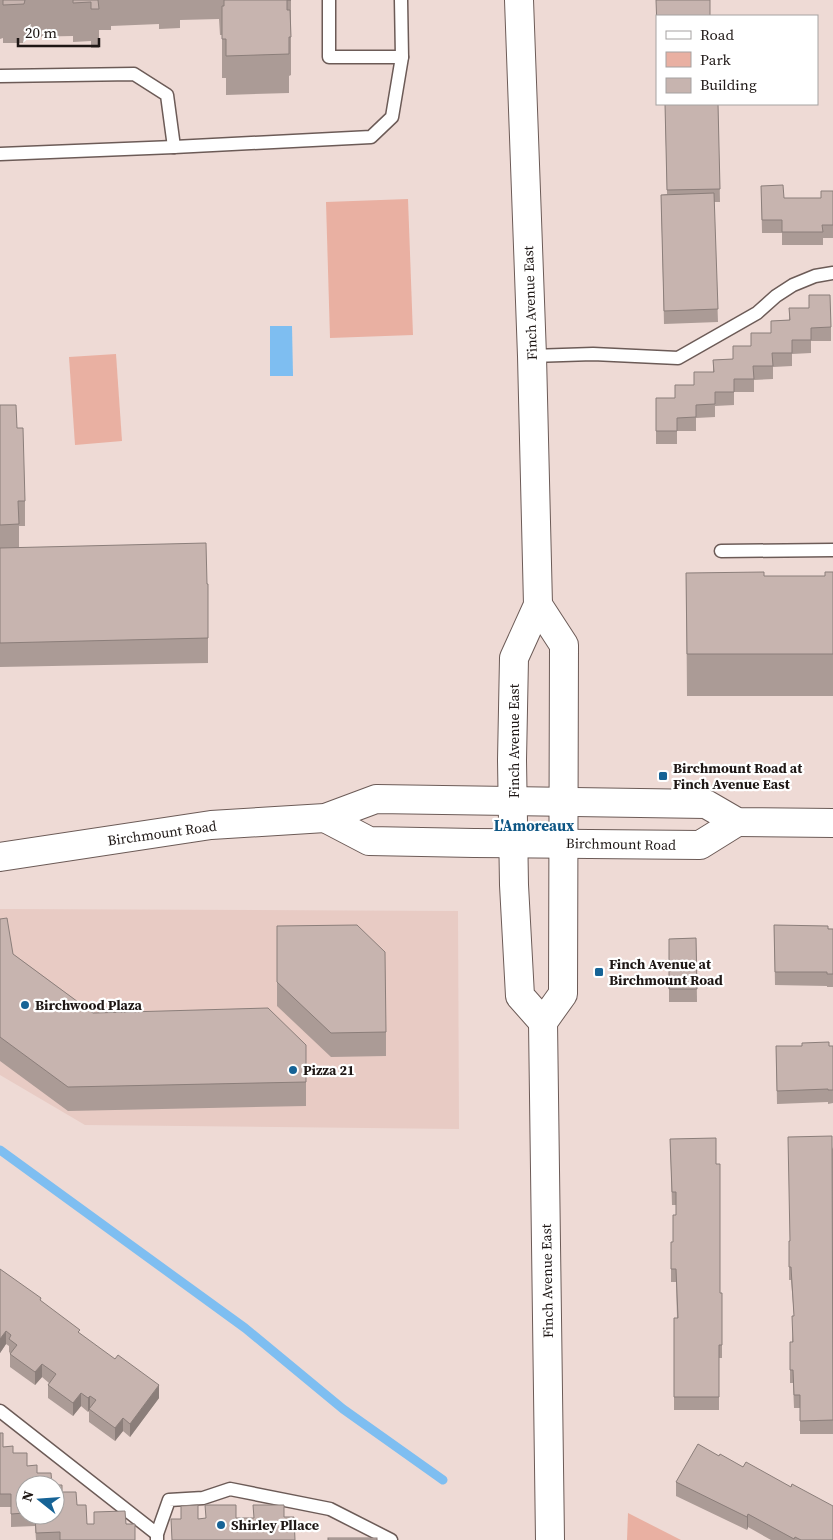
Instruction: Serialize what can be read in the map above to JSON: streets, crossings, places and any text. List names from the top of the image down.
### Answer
{
  "streets": {
    "main road": ["Finch Avenue East", "Birchmount Road"]
  },
  "crossings": [
    ["Finch Avenue East", "Birchmount Road"]
  ],
  "districts": ["L'Amoreaux"],
  "places": {
    "transit": ["Birchmount Road at Finch Avenue East", "Finch Avenue at Birchmount Road"],
    "other": ["Birchwood Plaza", "Pizza 21", "Shirley Pllace"]
  },
  "legend": ["Road", "Park", "Building"],
  "scale_bar": "20 m",
  "north": "left"
}
